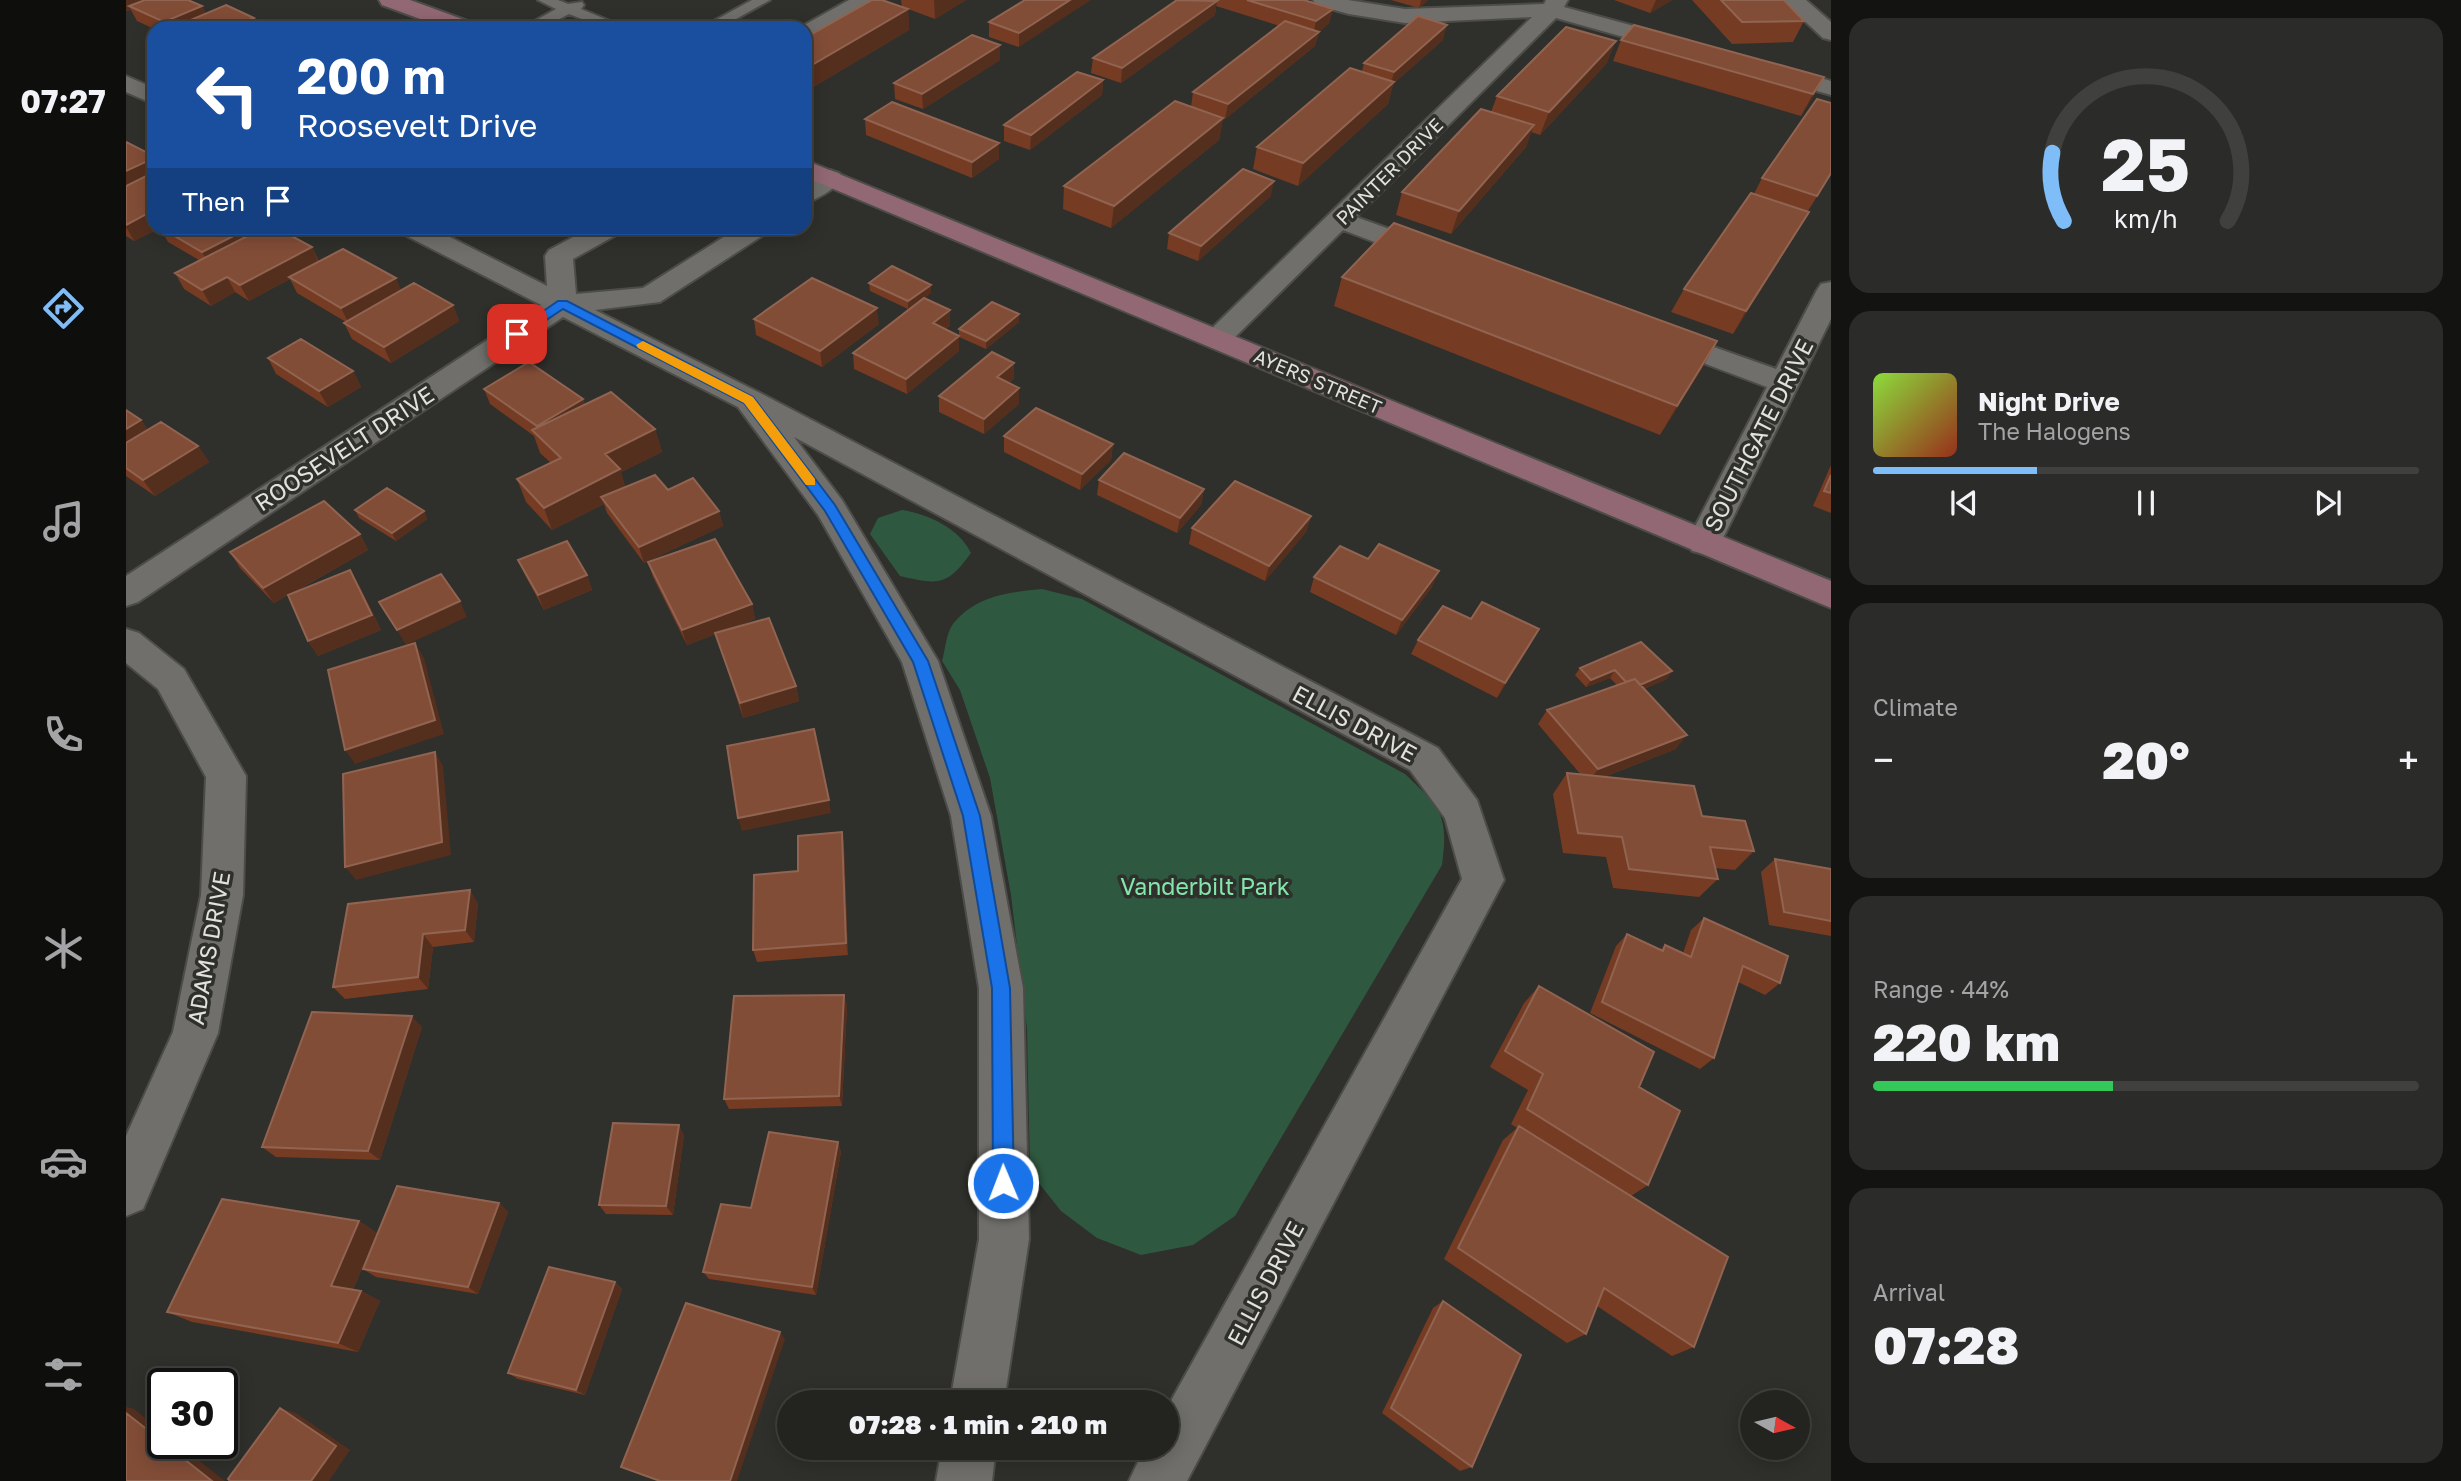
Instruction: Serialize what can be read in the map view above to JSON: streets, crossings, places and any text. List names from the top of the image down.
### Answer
{
  "streets": {
    "main road": ["AYERS STREET"],
    "street": [
      "PAINTER DRIVE",
      "SOUTHGATE DRIVE",
      "ROOSEVELT DRIVE",
      "ELLIS DRIVE",
      "ADAMS DRIVE"
    ]
  },
  "crossings": [
    ["PAINTER DRIVE", "AYERS STREET"],
    ["AYERS STREET", "SOUTHGATE DRIVE"],
    ["ROOSEVELT DRIVE", "ELLIS DRIVE"]
  ],
  "parks": ["Vanderbilt Park"],
  "north": "right",
  "page": {
    "tabs": "07:27",
    "turn": ["200 m", "Roosevelt Drive"],
    "then": "Then",
    "song": ["Night Drive", "The Halogens"],
    "tile": [
      "Climate",
      ["Range · 44%", "220 km"],
      ["Arrival", "07:28"]
    ],
    "heat": ["−", "20°", "+"],
    "limit": "30",
    "trip": "07:28 · 1 min · 210 m",
    "gauge": ["25", "km/h"]
  }
}
